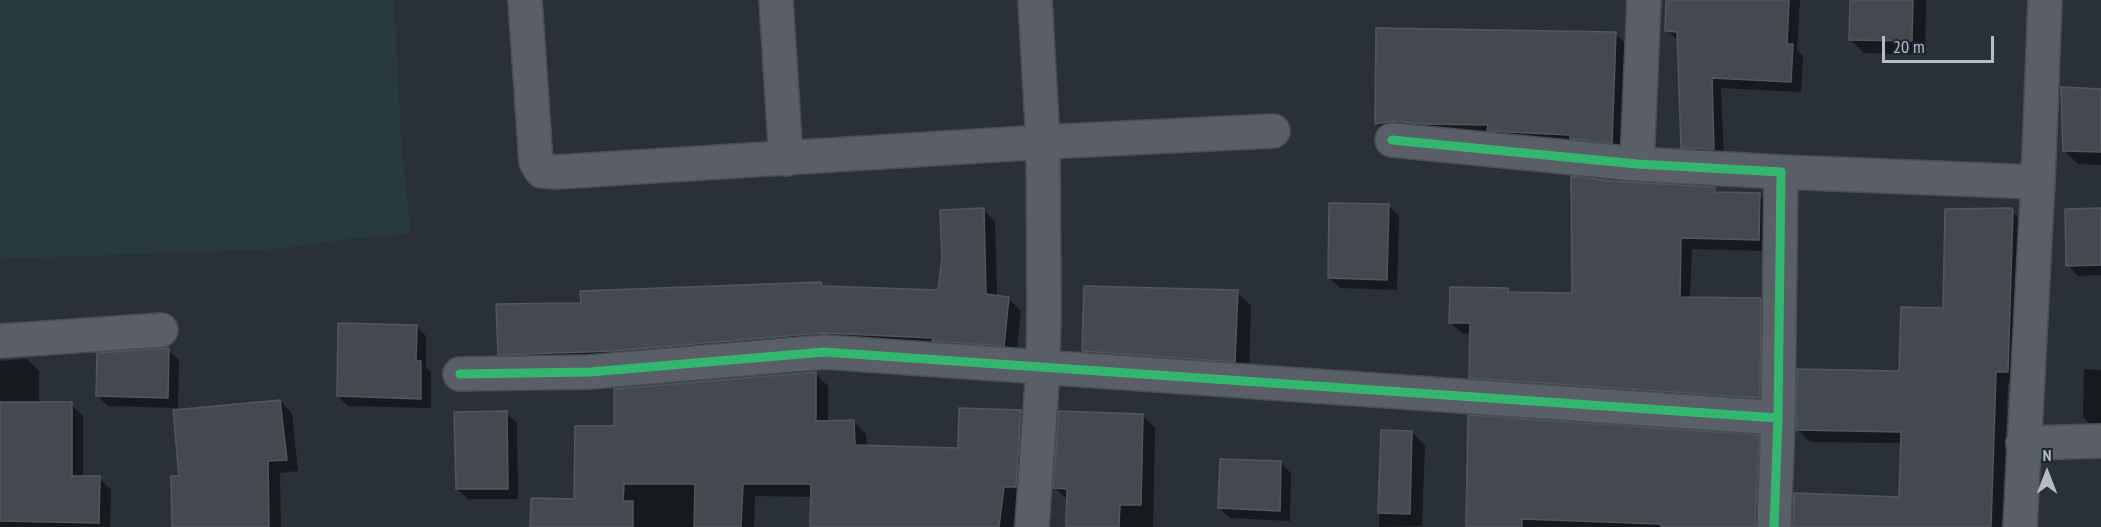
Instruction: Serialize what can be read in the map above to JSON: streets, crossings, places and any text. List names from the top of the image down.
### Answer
{
  "scale_bar": "20 m",
  "north": "top"
}
